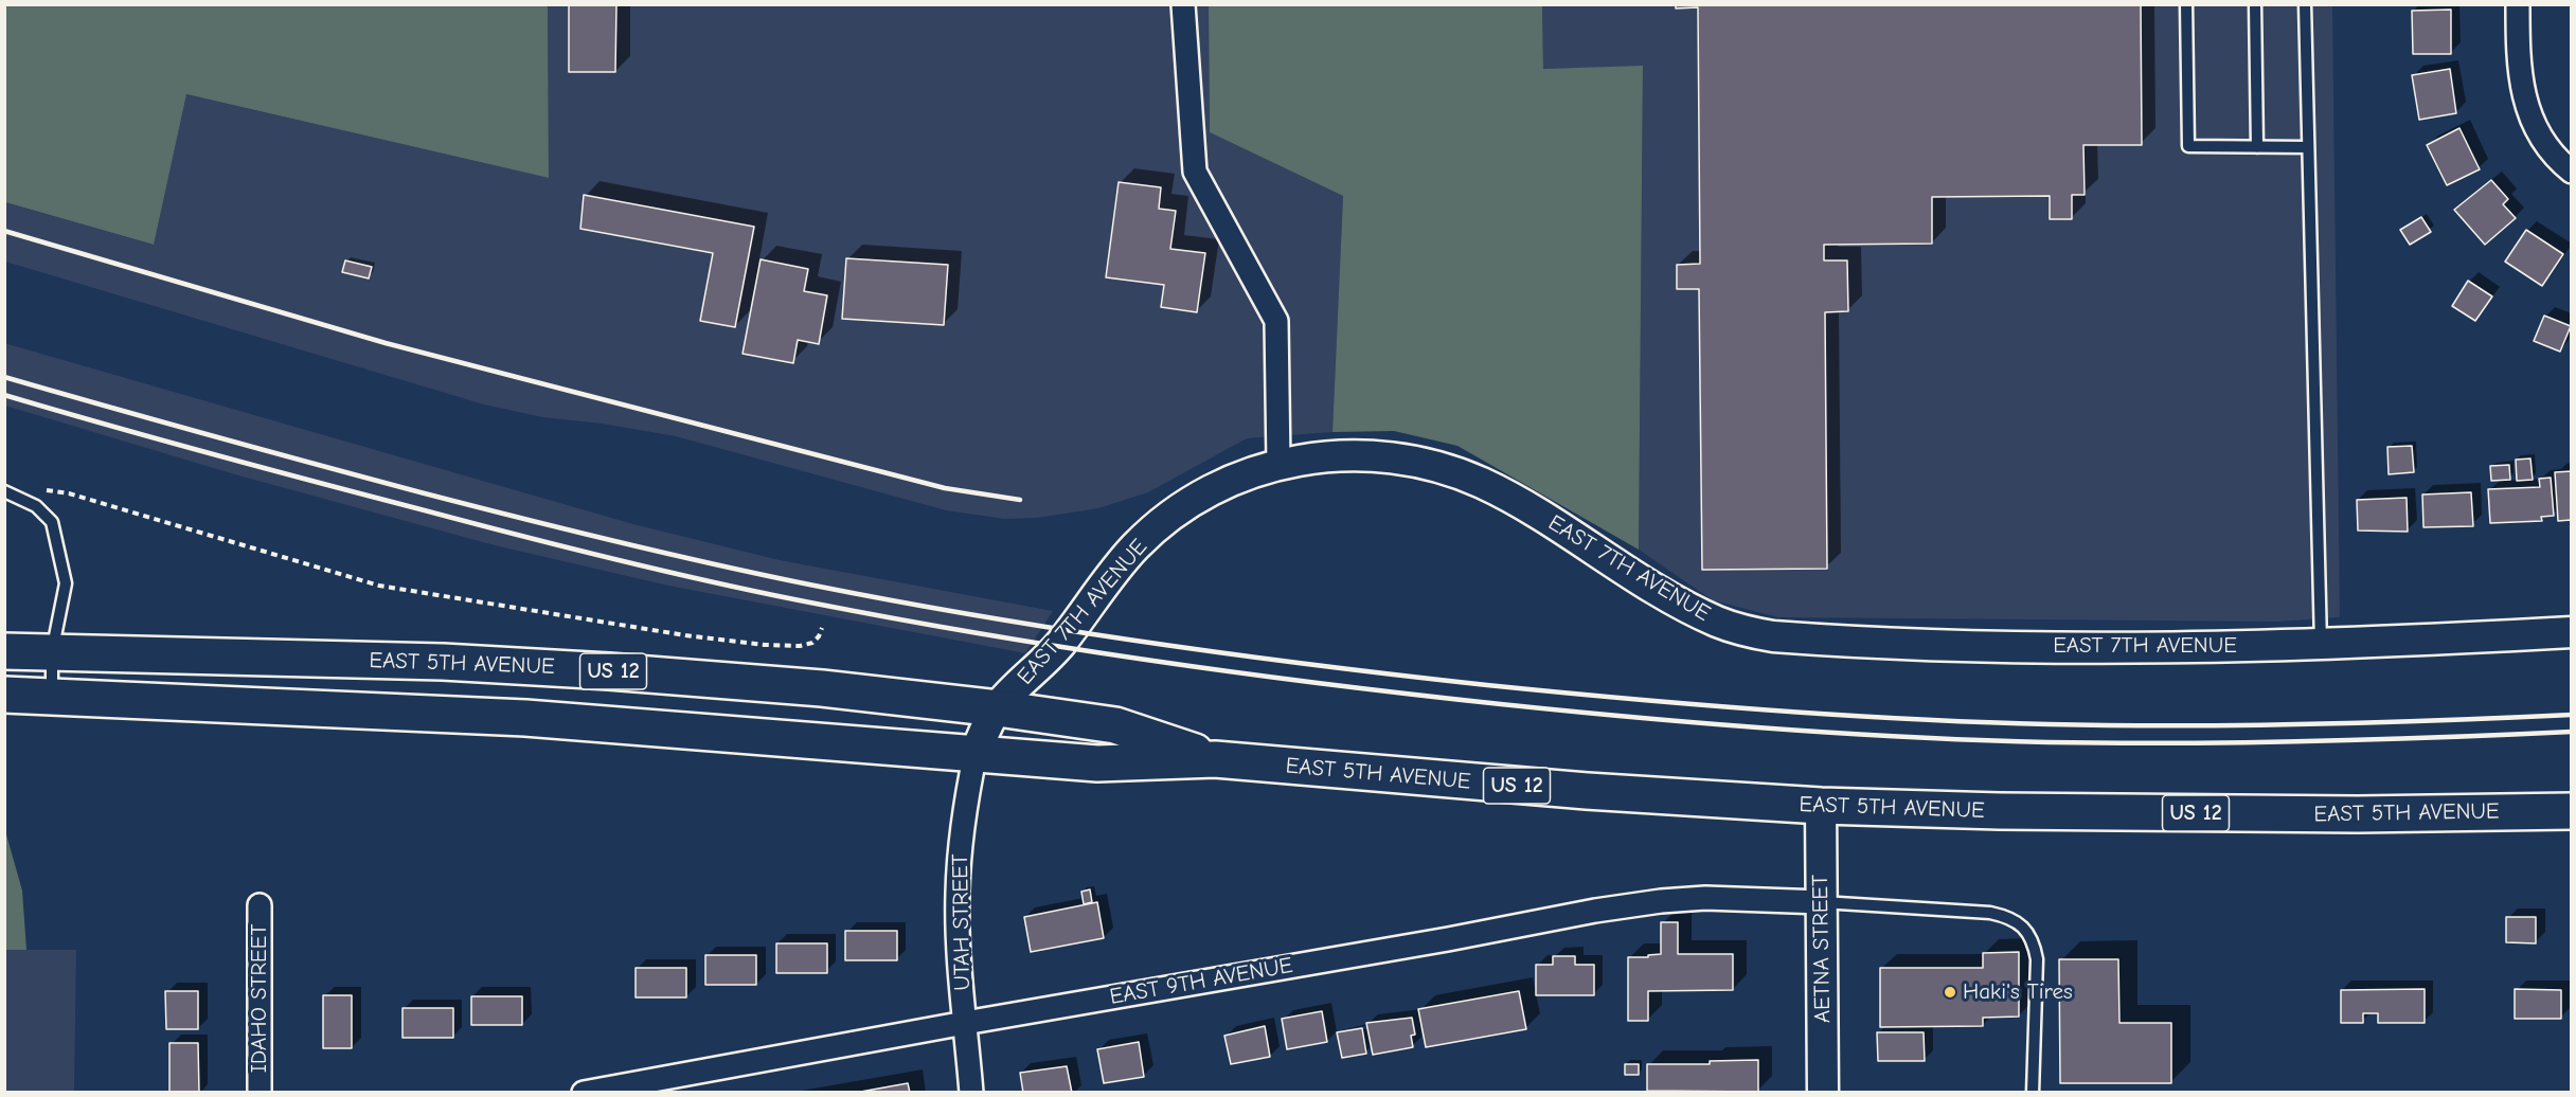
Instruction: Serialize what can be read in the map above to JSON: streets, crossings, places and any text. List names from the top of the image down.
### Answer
{
  "streets": {
    "main road": ["EAST 5TH AVENUE", "US 12"],
    "street": [
      "EAST 7TH AVENUE",
      "UTAH STREET",
      "AETNA STREET",
      "EAST 9TH AVENUE",
      "IDAHO STREET"
    ]
  },
  "crossings": [
    ["EAST 7TH AVENUE", "EAST 5TH AVENUE"],
    ["EAST 7TH AVENUE", "UTAH STREET"],
    ["EAST 5TH AVENUE", "UTAH STREET"],
    ["EAST 5TH AVENUE", "AETNA STREET"],
    ["UTAH STREET", "EAST 9TH AVENUE"],
    ["AETNA STREET", "EAST 9TH AVENUE"]
  ],
  "places": ["Haki's Tires"]
}
